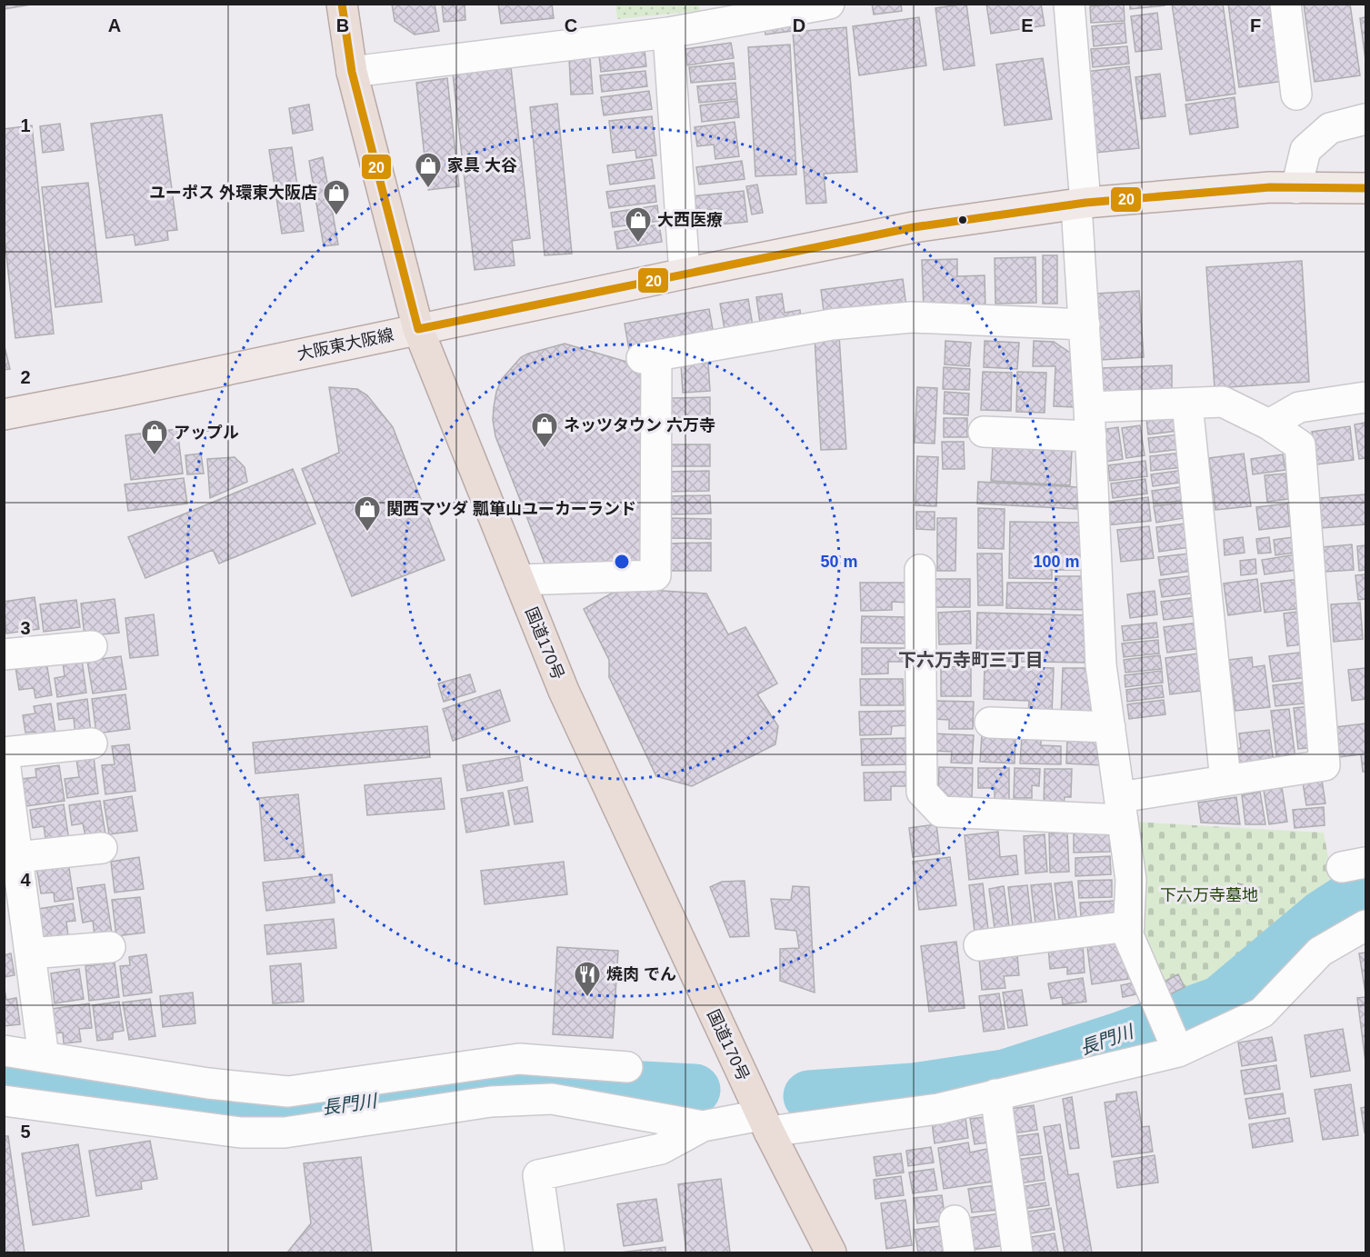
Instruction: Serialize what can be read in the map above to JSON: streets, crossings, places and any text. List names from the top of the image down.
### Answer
{
  "streets": {
    "highway": ["国道170号"],
    "main road": ["大阪東大阪線"]
  },
  "crossings": [
    ["大阪東大阪線", "国道170号"]
  ],
  "districts": ["下六万寺町三丁目"],
  "water": ["長門川"],
  "parks": ["下六万寺墓地"],
  "places": {
    "shop": [
      "家具 大谷",
      "ユーポス 外環東大阪店",
      "大西医療",
      "ネッツタウン 六万寺",
      "アップル",
      "関西マツダ 瓢箪山ユーカーランド"
    ],
    "restaurant": ["焼肉 でん"]
  },
  "lines": ["transit line 20"],
  "grid": {
    "columns": [
      "A",
      "B",
      "C",
      "D",
      "E",
      "F"
    ],
    "rows": [
      "1",
      "2",
      "3",
      "4",
      "5"
    ]
  },
  "rings": ["50 m", "100 m"]
}
